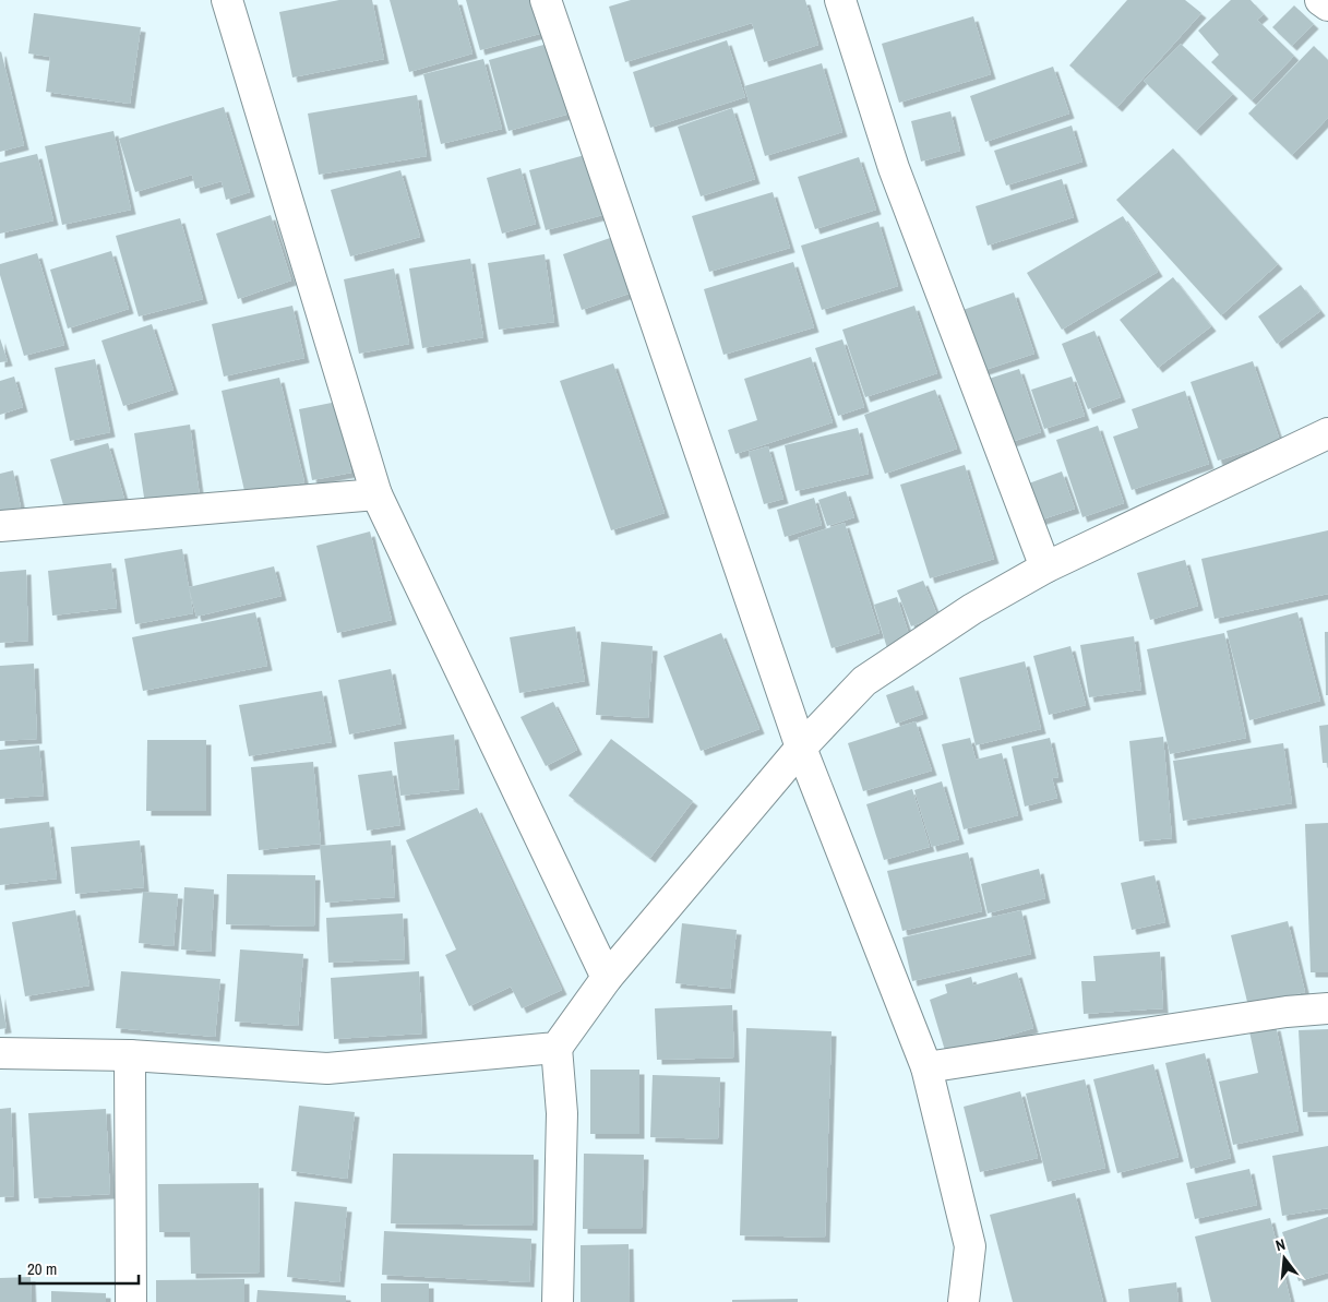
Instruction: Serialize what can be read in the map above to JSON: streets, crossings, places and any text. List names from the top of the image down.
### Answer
{
  "scale_bar": "20 m",
  "north": "top"
}
